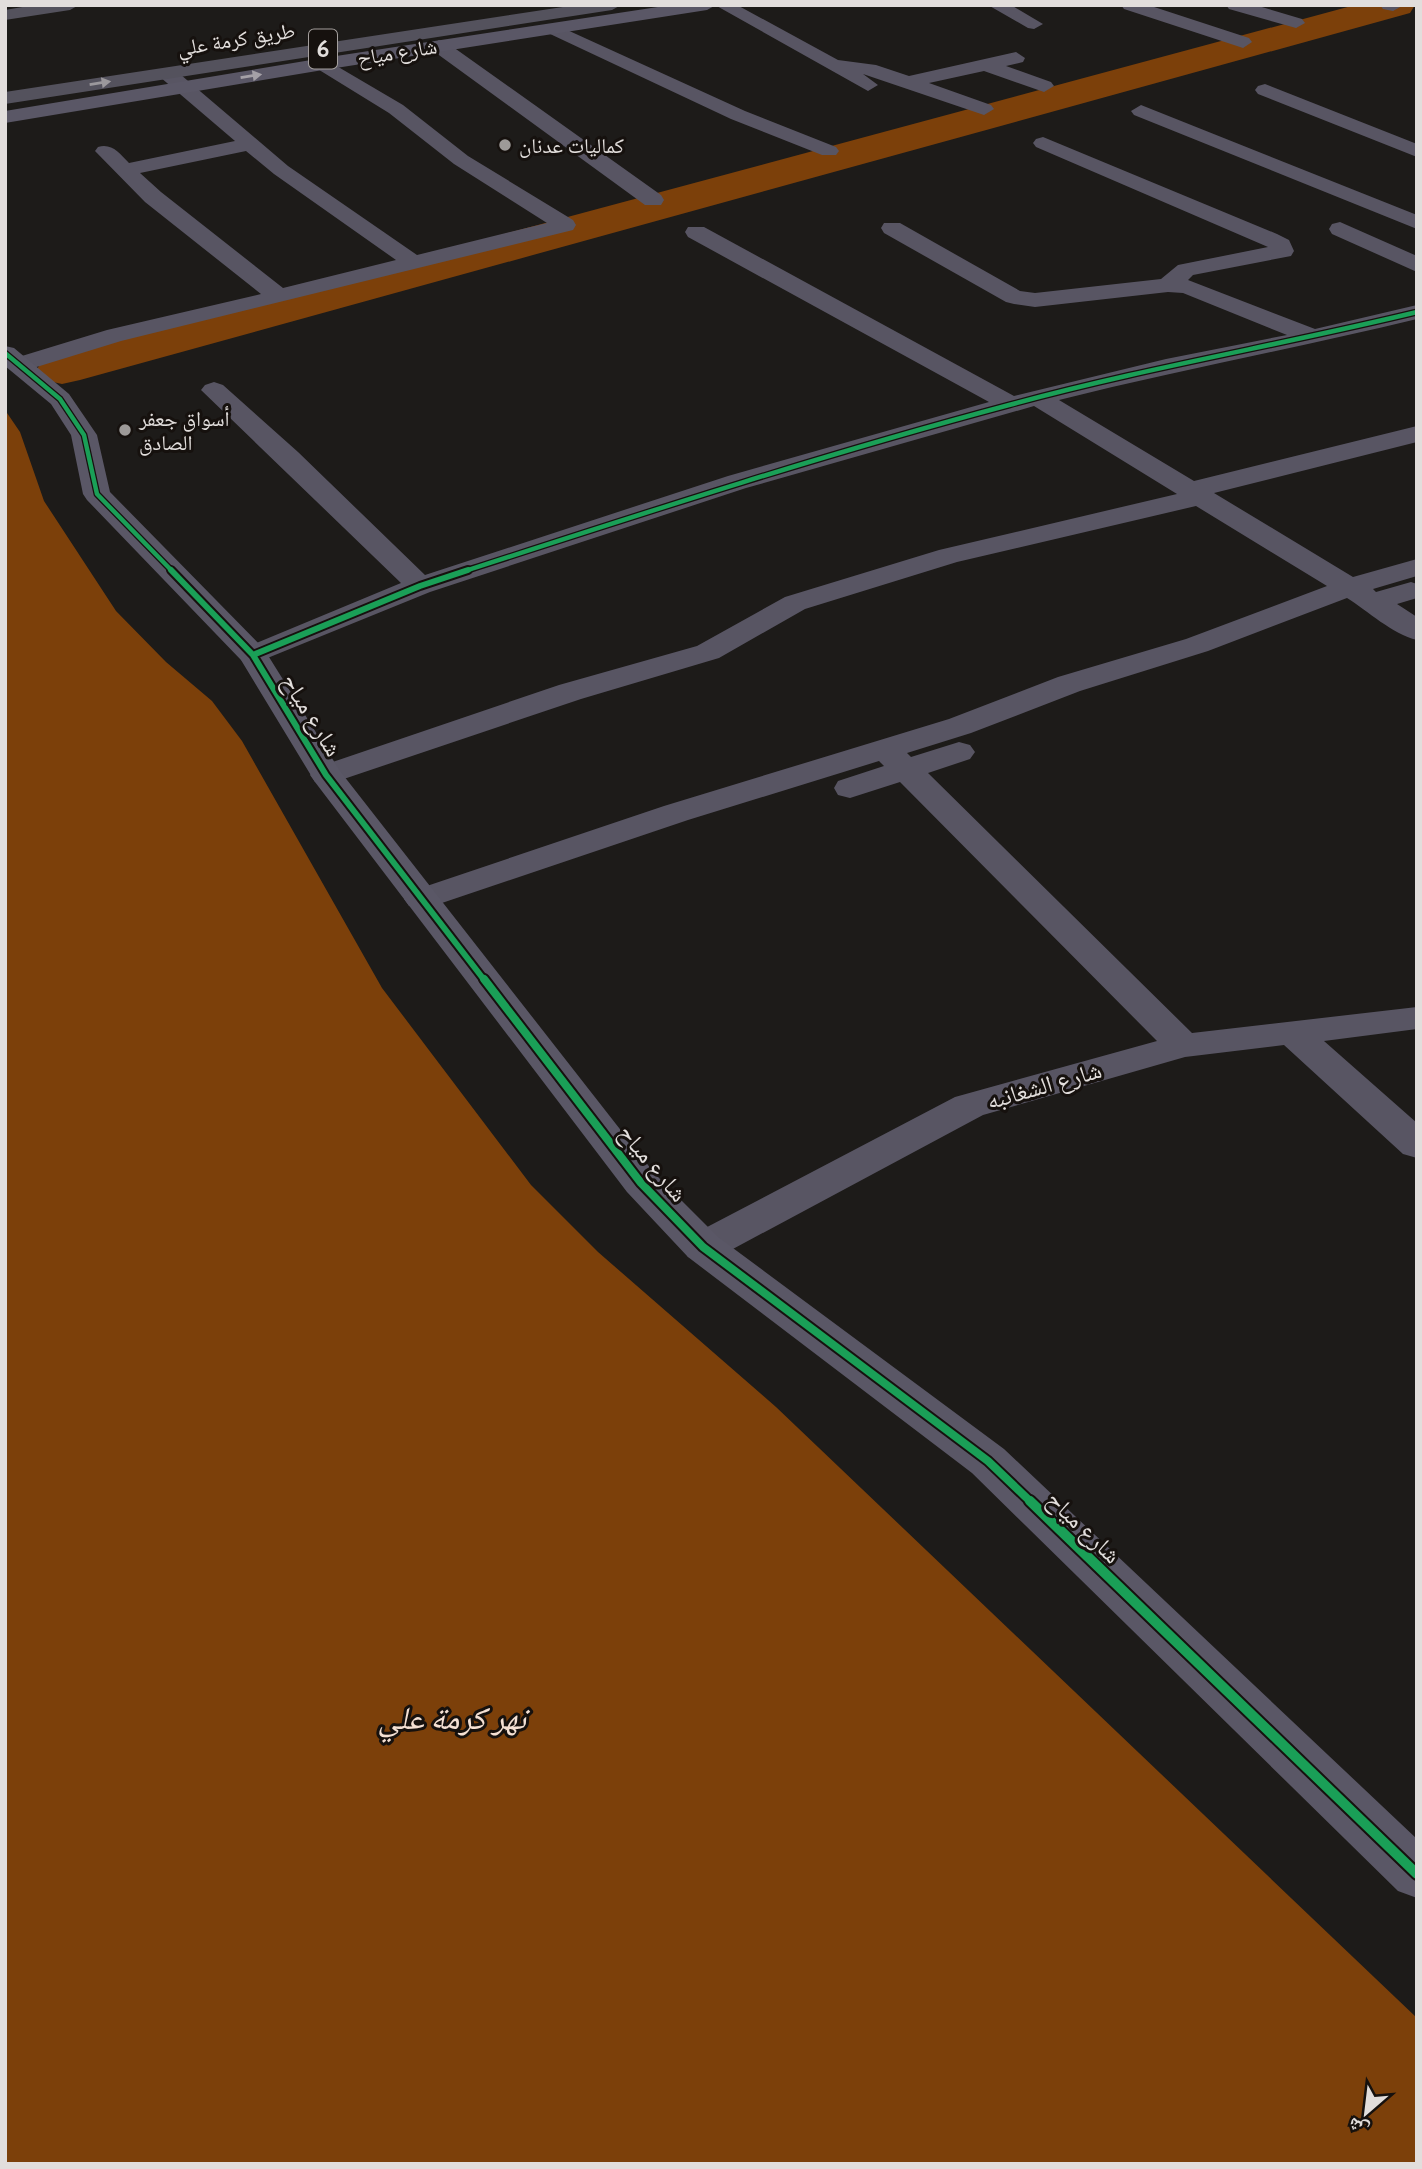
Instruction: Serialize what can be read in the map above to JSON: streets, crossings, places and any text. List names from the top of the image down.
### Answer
{
  "streets": {
    "highway": ["طريق كرمة علي", "6"],
    "street": ["شارع مياح", "شارع الشغانبه"]
  },
  "crossings": [
    ["شارع مياح", "شارع الشغانبه"]
  ],
  "water": ["نهر كرمة علي"],
  "places": ["كماليات عدنان", "أسواق جعفر الصادق"],
  "north": "bottom left"
}
